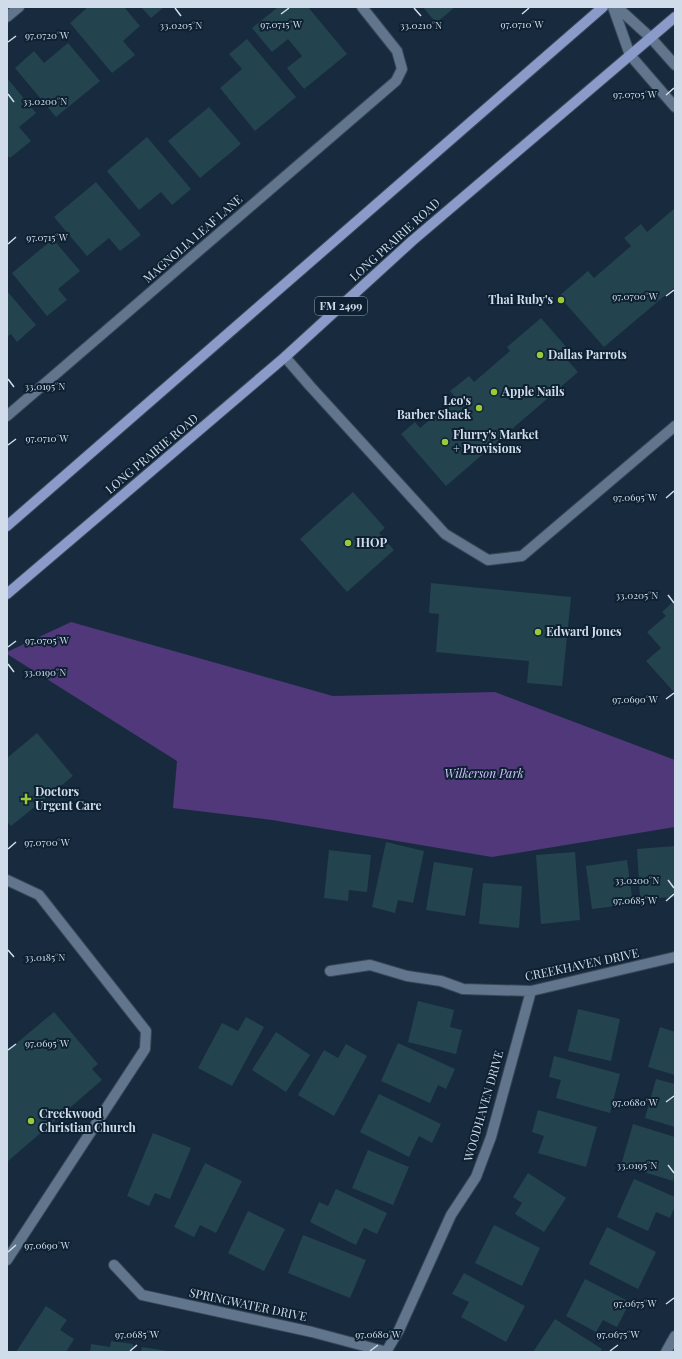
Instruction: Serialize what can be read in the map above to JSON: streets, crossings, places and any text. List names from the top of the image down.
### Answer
{
  "streets": {
    "main road": ["LONG PRAIRIE ROAD", "FM 2499"],
    "street": [
      "MAGNOLIA LEAF LANE",
      "CREEKHAVEN DRIVE",
      "WOODHAVEN DRIVE",
      "SPRINGWATER DRIVE"
    ]
  },
  "crossings": [
    ["CREEKHAVEN DRIVE", "WOODHAVEN DRIVE"],
    ["WOODHAVEN DRIVE", "SPRINGWATER DRIVE"]
  ],
  "parks": ["Wilkerson Park"],
  "places": {
    "other": [
      "Thai Ruby's",
      "Dallas Parrots",
      "Apple Nails",
      "Leo's Barber Shack",
      "Flurry's Market + Provisions",
      "IHOP",
      "Edward Jones",
      "Creekwood Christian Church"
    ],
    "health": ["Doctors Urgent Care"]
  },
  "coordinates": [
    "97.0715°W",
    "97.0710°W",
    "33.0205°N",
    "33.0210°N",
    "97.0720°W",
    "97.0705°W",
    "33.0200°N",
    "97.0700°W",
    "33.0195°N",
    "97.0695°W",
    "33.0190°N",
    "97.0690°W",
    "97.0685°W",
    "33.0185°N",
    "97.0680°W",
    "97.0675°W"
  ]
}
